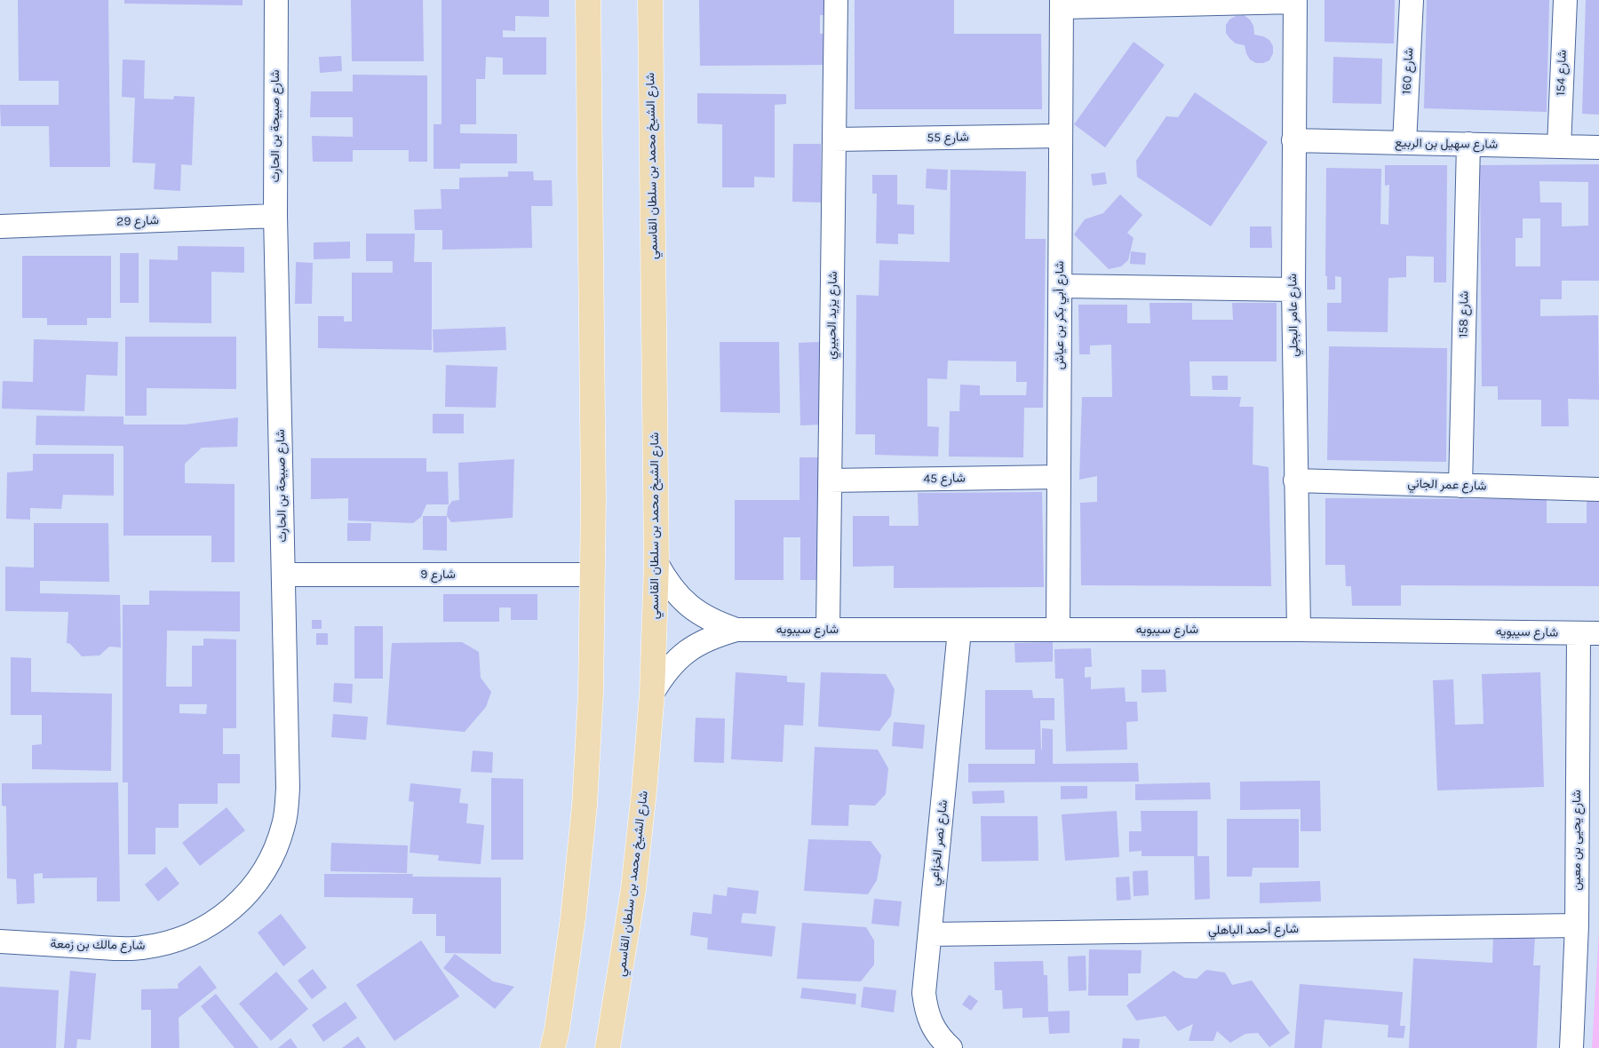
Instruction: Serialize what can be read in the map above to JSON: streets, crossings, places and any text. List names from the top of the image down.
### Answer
{
  "streets": {
    "main road": ["شارع الشيخ محمد بن سلطان القاسمي"],
    "street": [
      "شارع 160",
      "شارع 154",
      "شارع صبيحة بن الحارث",
      "شارع 55",
      "شارع سهيل بن الربيع",
      "شارع 29",
      "شارع 158",
      "شارع يزيد الحبيري",
      "شارع أبي بكر بن عياش",
      "شارع عامر البجلي",
      "شارع 45",
      "شارع عمر الجاني",
      "شارع 9",
      "شارع سيبويه",
      "شارع يحيى بن معين",
      "شارع نصر الخزاعي",
      "شارع أحمد الباهلي",
      "شارع مالك بن زمعة"
    ]
  },
  "crossings": [
    ["شارع 160", "شارع سهيل بن الربيع"],
    ["شارع 154", "شارع سهيل بن الربيع"],
    ["شارع صبيحة بن الحارث", "شارع 29"],
    ["شارع صبيحة بن الحارث", "شارع 9"],
    ["شارع صبيحة بن الحارث", "شارع مالك بن زمعة"],
    ["شارع 55", "شارع يزيد الحبيري"],
    ["شارع 55", "شارع أبي بكر بن عياش"],
    ["شارع سهيل بن الربيع", "شارع 158"],
    ["شارع سهيل بن الربيع", "شارع عامر البجلي"],
    ["شارع الشيخ محمد بن سلطان القاسمي", "شارع سيبويه"],
    ["شارع 158", "شارع عمر الجاني"],
    ["شارع يزيد الحبيري", "شارع 45"],
    ["شارع يزيد الحبيري", "شارع سيبويه"],
    ["شارع أبي بكر بن عياش", "شارع 45"],
    ["شارع أبي بكر بن عياش", "شارع سيبويه"],
    ["شارع عامر البجلي", "شارع عمر الجاني"],
    ["شارع عامر البجلي", "شارع سيبويه"],
    ["شارع سيبويه", "شارع يحيى بن معين"],
    ["شارع سيبويه", "شارع نصر الخزاعي"],
    ["شارع يحيى بن معين", "شارع أحمد الباهلي"],
    ["شارع نصر الخزاعي", "شارع أحمد الباهلي"]
  ]
}
